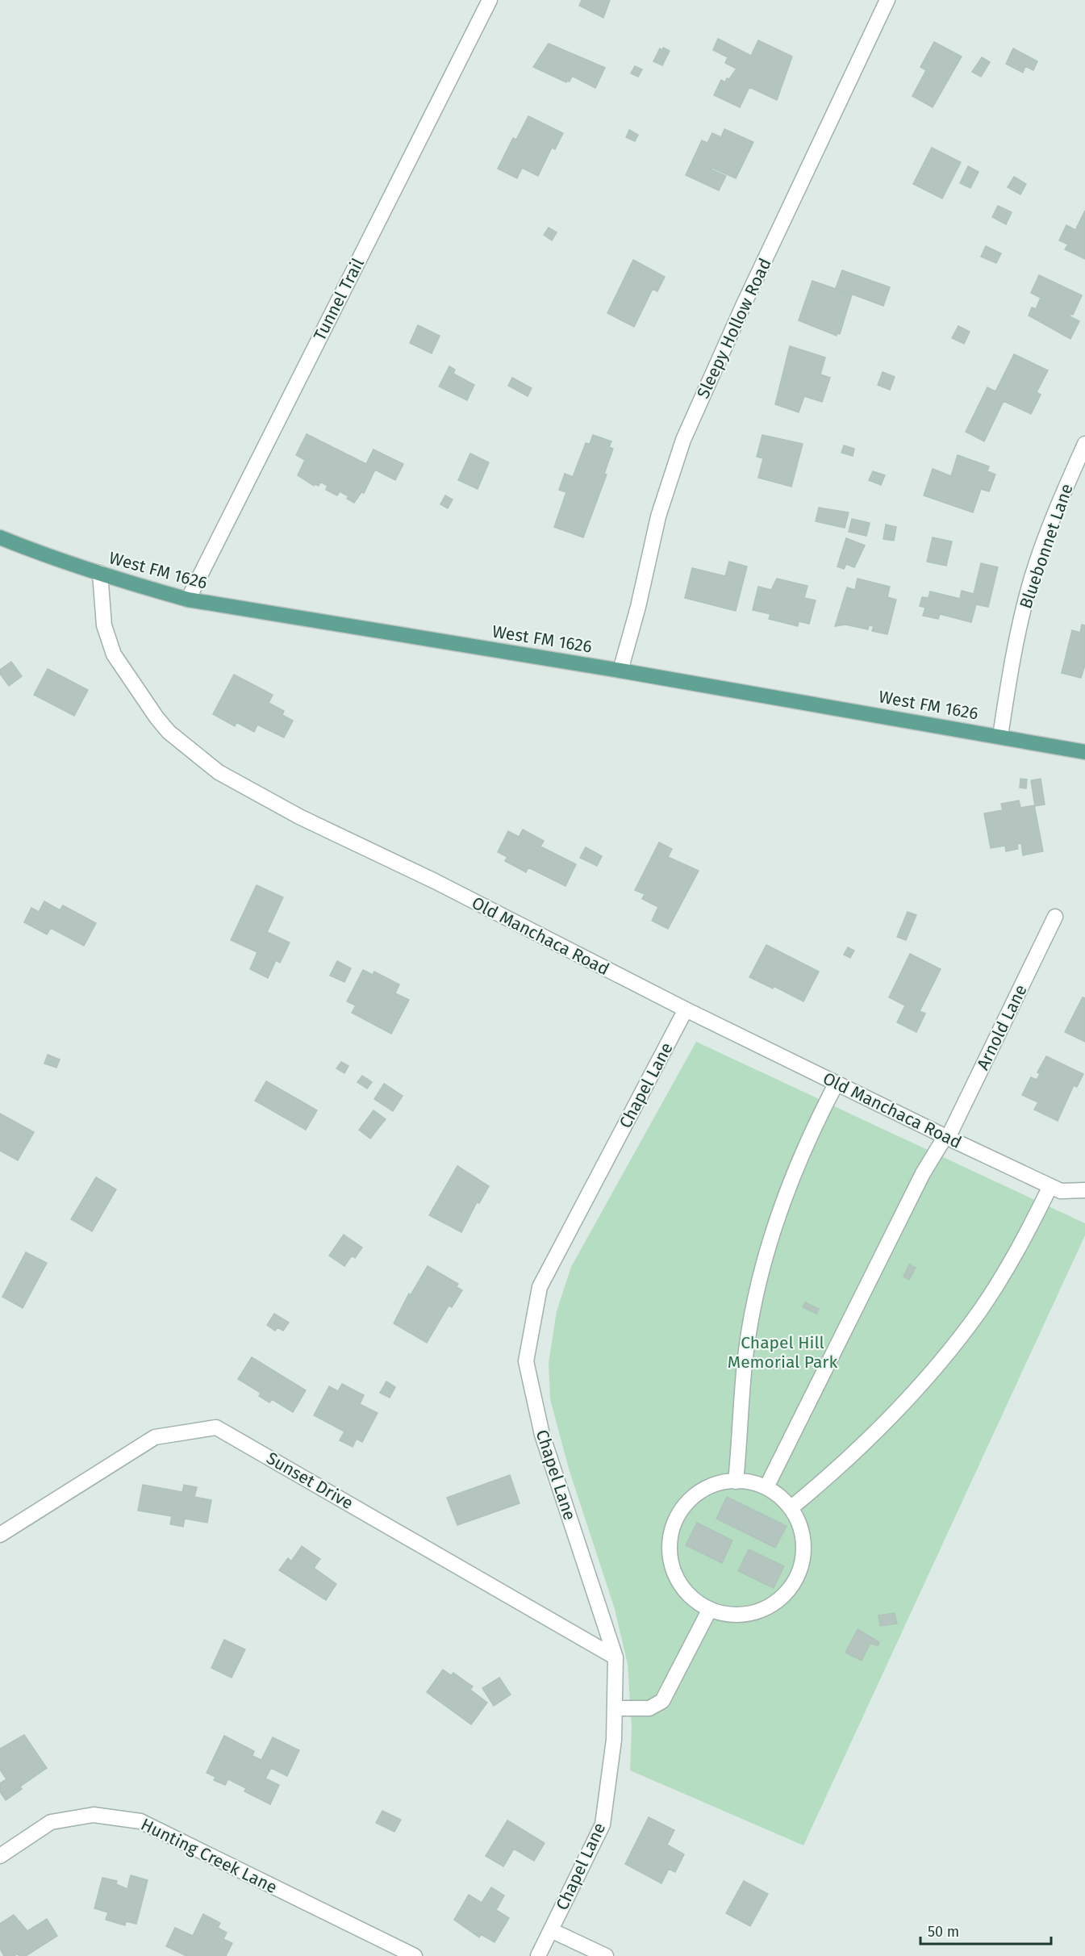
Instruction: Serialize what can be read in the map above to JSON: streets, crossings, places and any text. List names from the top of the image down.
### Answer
{
  "streets": {
    "main road": ["West FM 1626"],
    "street": [
      "Tunnel Trail",
      "Sleepy Hollow Road",
      "Bluebonnet Lane",
      "Old Manchaca Road",
      "Arnold Lane",
      "Chapel Lane",
      "Sunset Drive",
      "Hunting Creek Lane"
    ]
  },
  "crossings": [
    ["Tunnel Trail", "West FM 1626"],
    ["Sleepy Hollow Road", "West FM 1626"],
    ["Bluebonnet Lane", "West FM 1626"],
    ["West FM 1626", "Old Manchaca Road"],
    ["Old Manchaca Road", "Arnold Lane"],
    ["Old Manchaca Road", "Chapel Lane"],
    ["Chapel Lane", "Sunset Drive"]
  ],
  "parks": ["Chapel Hill Memorial Park"],
  "scale_bar": "50 m"
}
